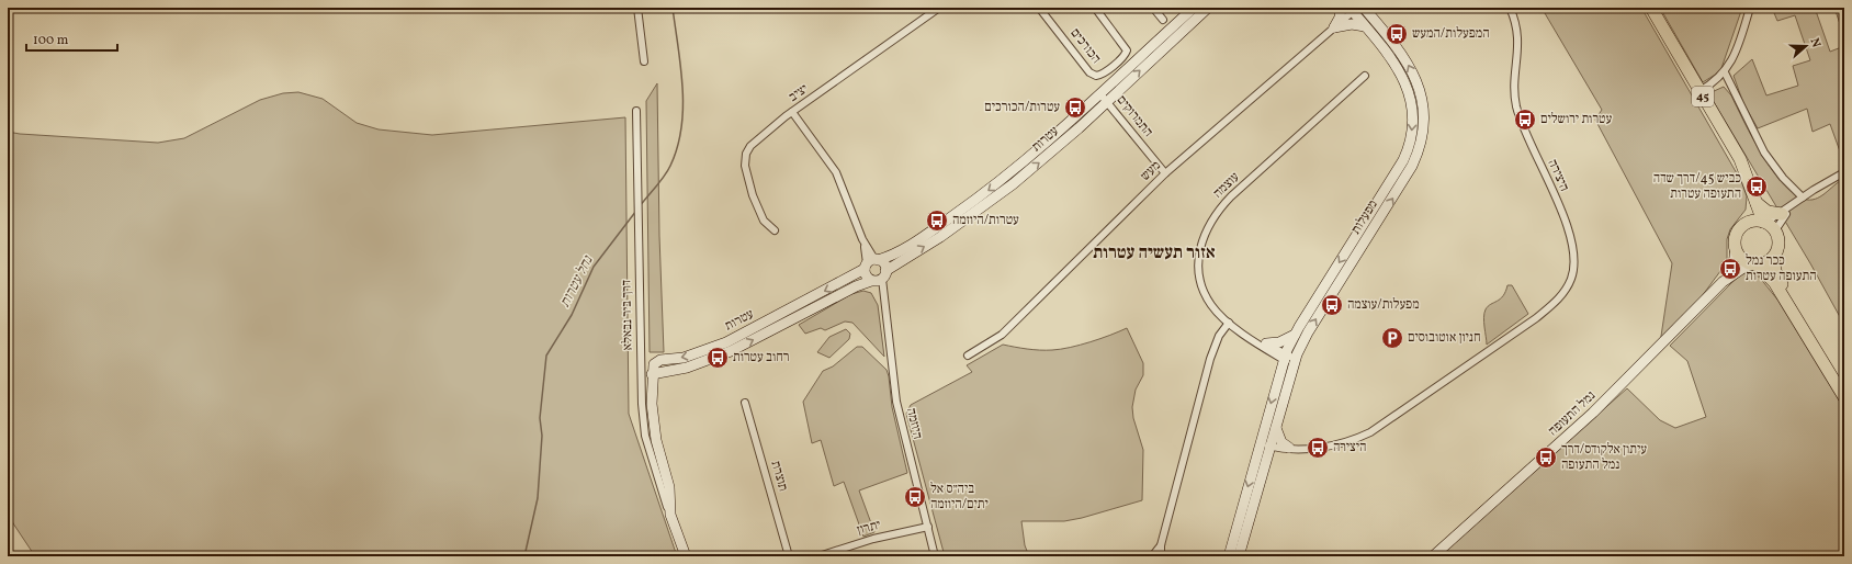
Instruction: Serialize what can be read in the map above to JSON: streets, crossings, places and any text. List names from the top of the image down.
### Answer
{
  "streets": {
    "highway": ["45"],
    "street": [
      "הכורכים",
      "יציב",
      "התמרוקים",
      "עטרות",
      "מעש",
      "היצירה",
      "עוצמה",
      "מפעלות",
      "דרך ביר נבאלא",
      "נמל התעופה",
      "היוזמה",
      "תוצרת",
      "יתרון"
    ]
  },
  "crossings": [
    ["45", "נמל התעופה"],
    ["התמרוקים", "עטרות"],
    ["התמרוקים", "מעש"],
    ["עטרות", "היוזמה"],
    ["מעש", "מפעלות"],
    ["היצירה", "מפעלות"],
    ["עוצמה", "מפעלות"],
    ["היוזמה", "יתרון"]
  ],
  "districts": ["אזור תעשיה עטרות"],
  "water": ["נחל עטרות"],
  "places": {
    "bus stop": [
      "המפעלות/המעש",
      "עטרות/הכורכים",
      "עטרות ירושלים",
      "כביש 45/דרך שדה התעופה עטרות",
      "עטרות/היוזמה",
      "ככר נמל התעופה עטרות",
      "מפעלות/עוצמה",
      "רחוב עטרות",
      "היצירה",
      "עיתון אלקודס/דרך נמל התעופה",
      "ביה״ס אל יתים/היוזמה"
    ],
    "parking": ["חניון אוטובוסים"]
  },
  "scale_bar": "100 m",
  "north": "right"
}
